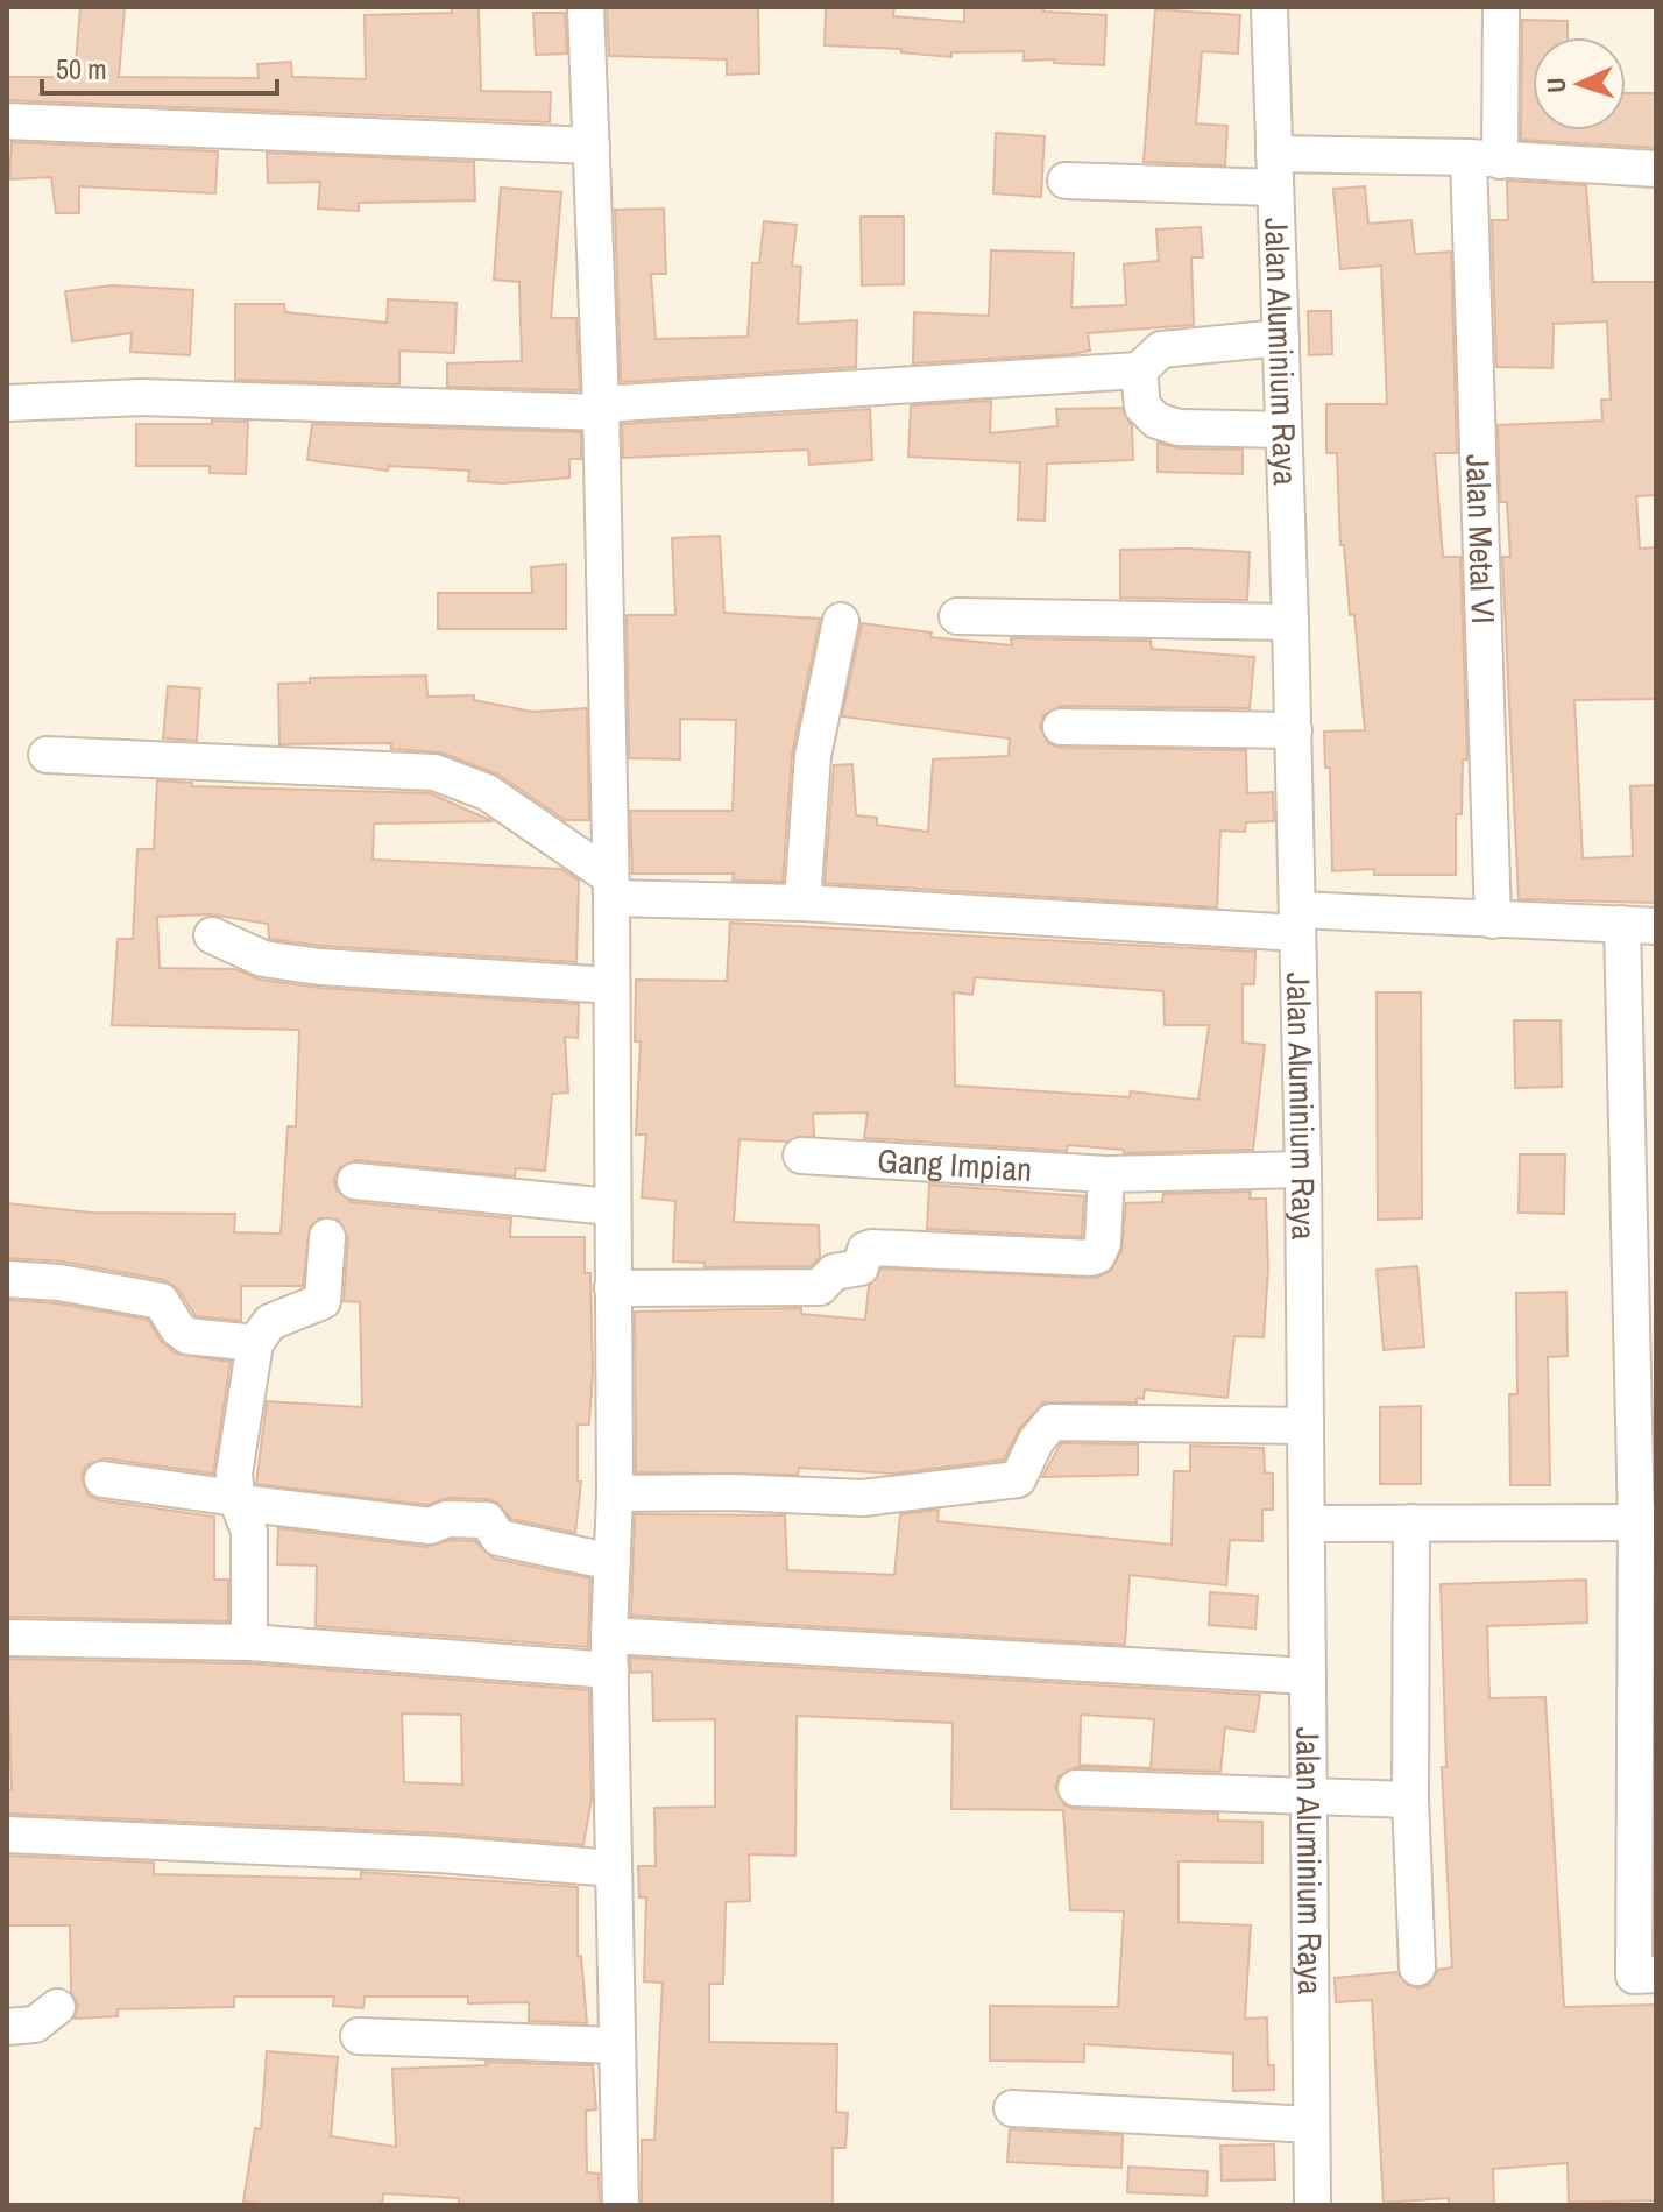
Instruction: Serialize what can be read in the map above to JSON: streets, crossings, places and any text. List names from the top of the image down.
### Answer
{
  "streets": {
    "street": ["Jalan Aluminium Raya", "Jalan Metal VI", "Gang Impian"]
  },
  "crossings": [
    ["Jalan Aluminium Raya", "Gang Impian"]
  ],
  "scale_bar": "50 m",
  "north": "left"
}
